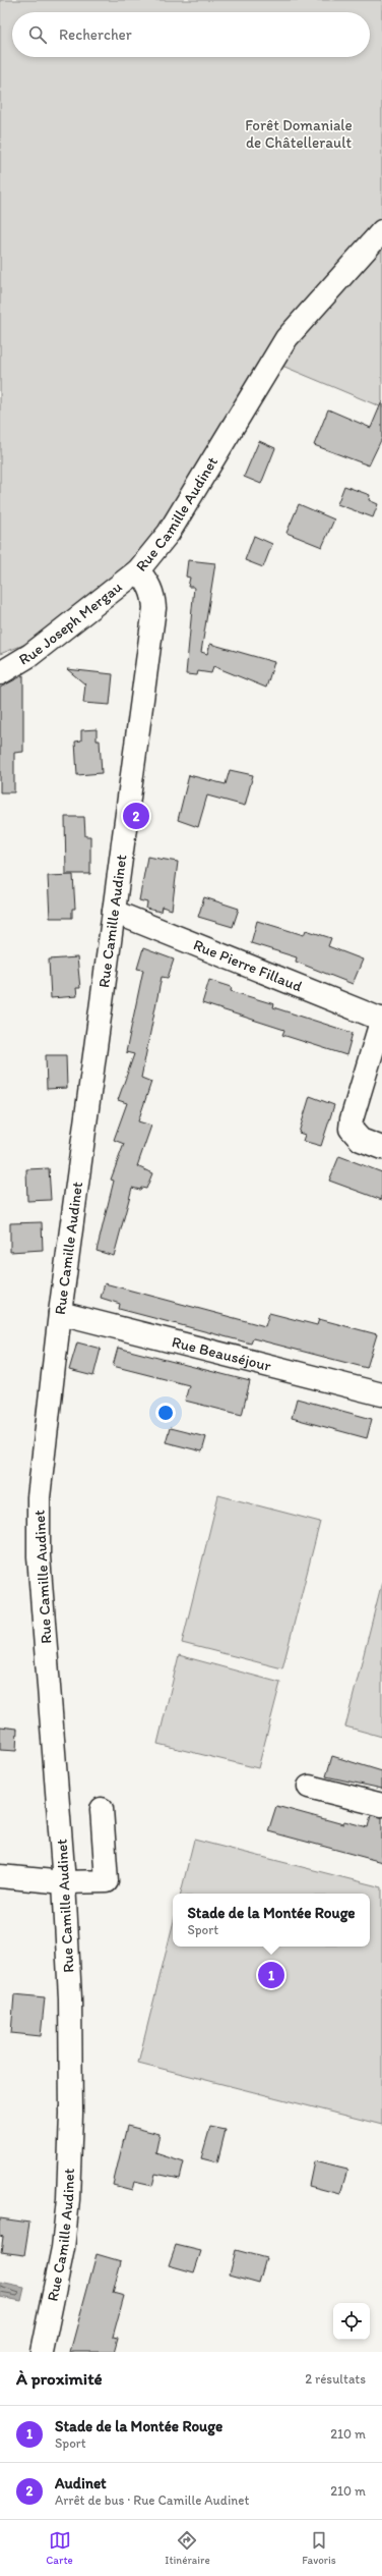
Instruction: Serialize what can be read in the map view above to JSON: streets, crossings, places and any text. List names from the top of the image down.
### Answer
{
  "streets": {
    "street": [
      "Rue Camille Audinet",
      "Rue Joseph Mergau",
      "Rue Pierre Fillaud",
      "Rue Beauséjour"
    ]
  },
  "crossings": [
    ["Rue Camille Audinet", "Rue Joseph Mergau"],
    ["Rue Camille Audinet", "Rue Pierre Fillaud"],
    ["Rue Camille Audinet", "Rue Beauséjour"]
  ],
  "parks": ["Forêt Domaniale de Châtellerault"],
  "page": {
    "search": "Rechercher",
    "pins": ["2", "1"],
    "popup": ["Stade de la Montée Rouge", "Sport"],
    "heading": ["À proximité", "2 résultats"],
    "list": [
      {
        "mark": "1",
        "name": "Stade de la Montée Rouge",
        "note": "Sport",
        "value": "210 m"
      },
      {
        "mark": "2",
        "name": "Audinet",
        "note": "Arrêt de bus · Rue Camille Audinet",
        "value": "210 m"
      }
    ],
    "nav": ["Carte", "Itinéraire", "Favoris"]
  }
}
